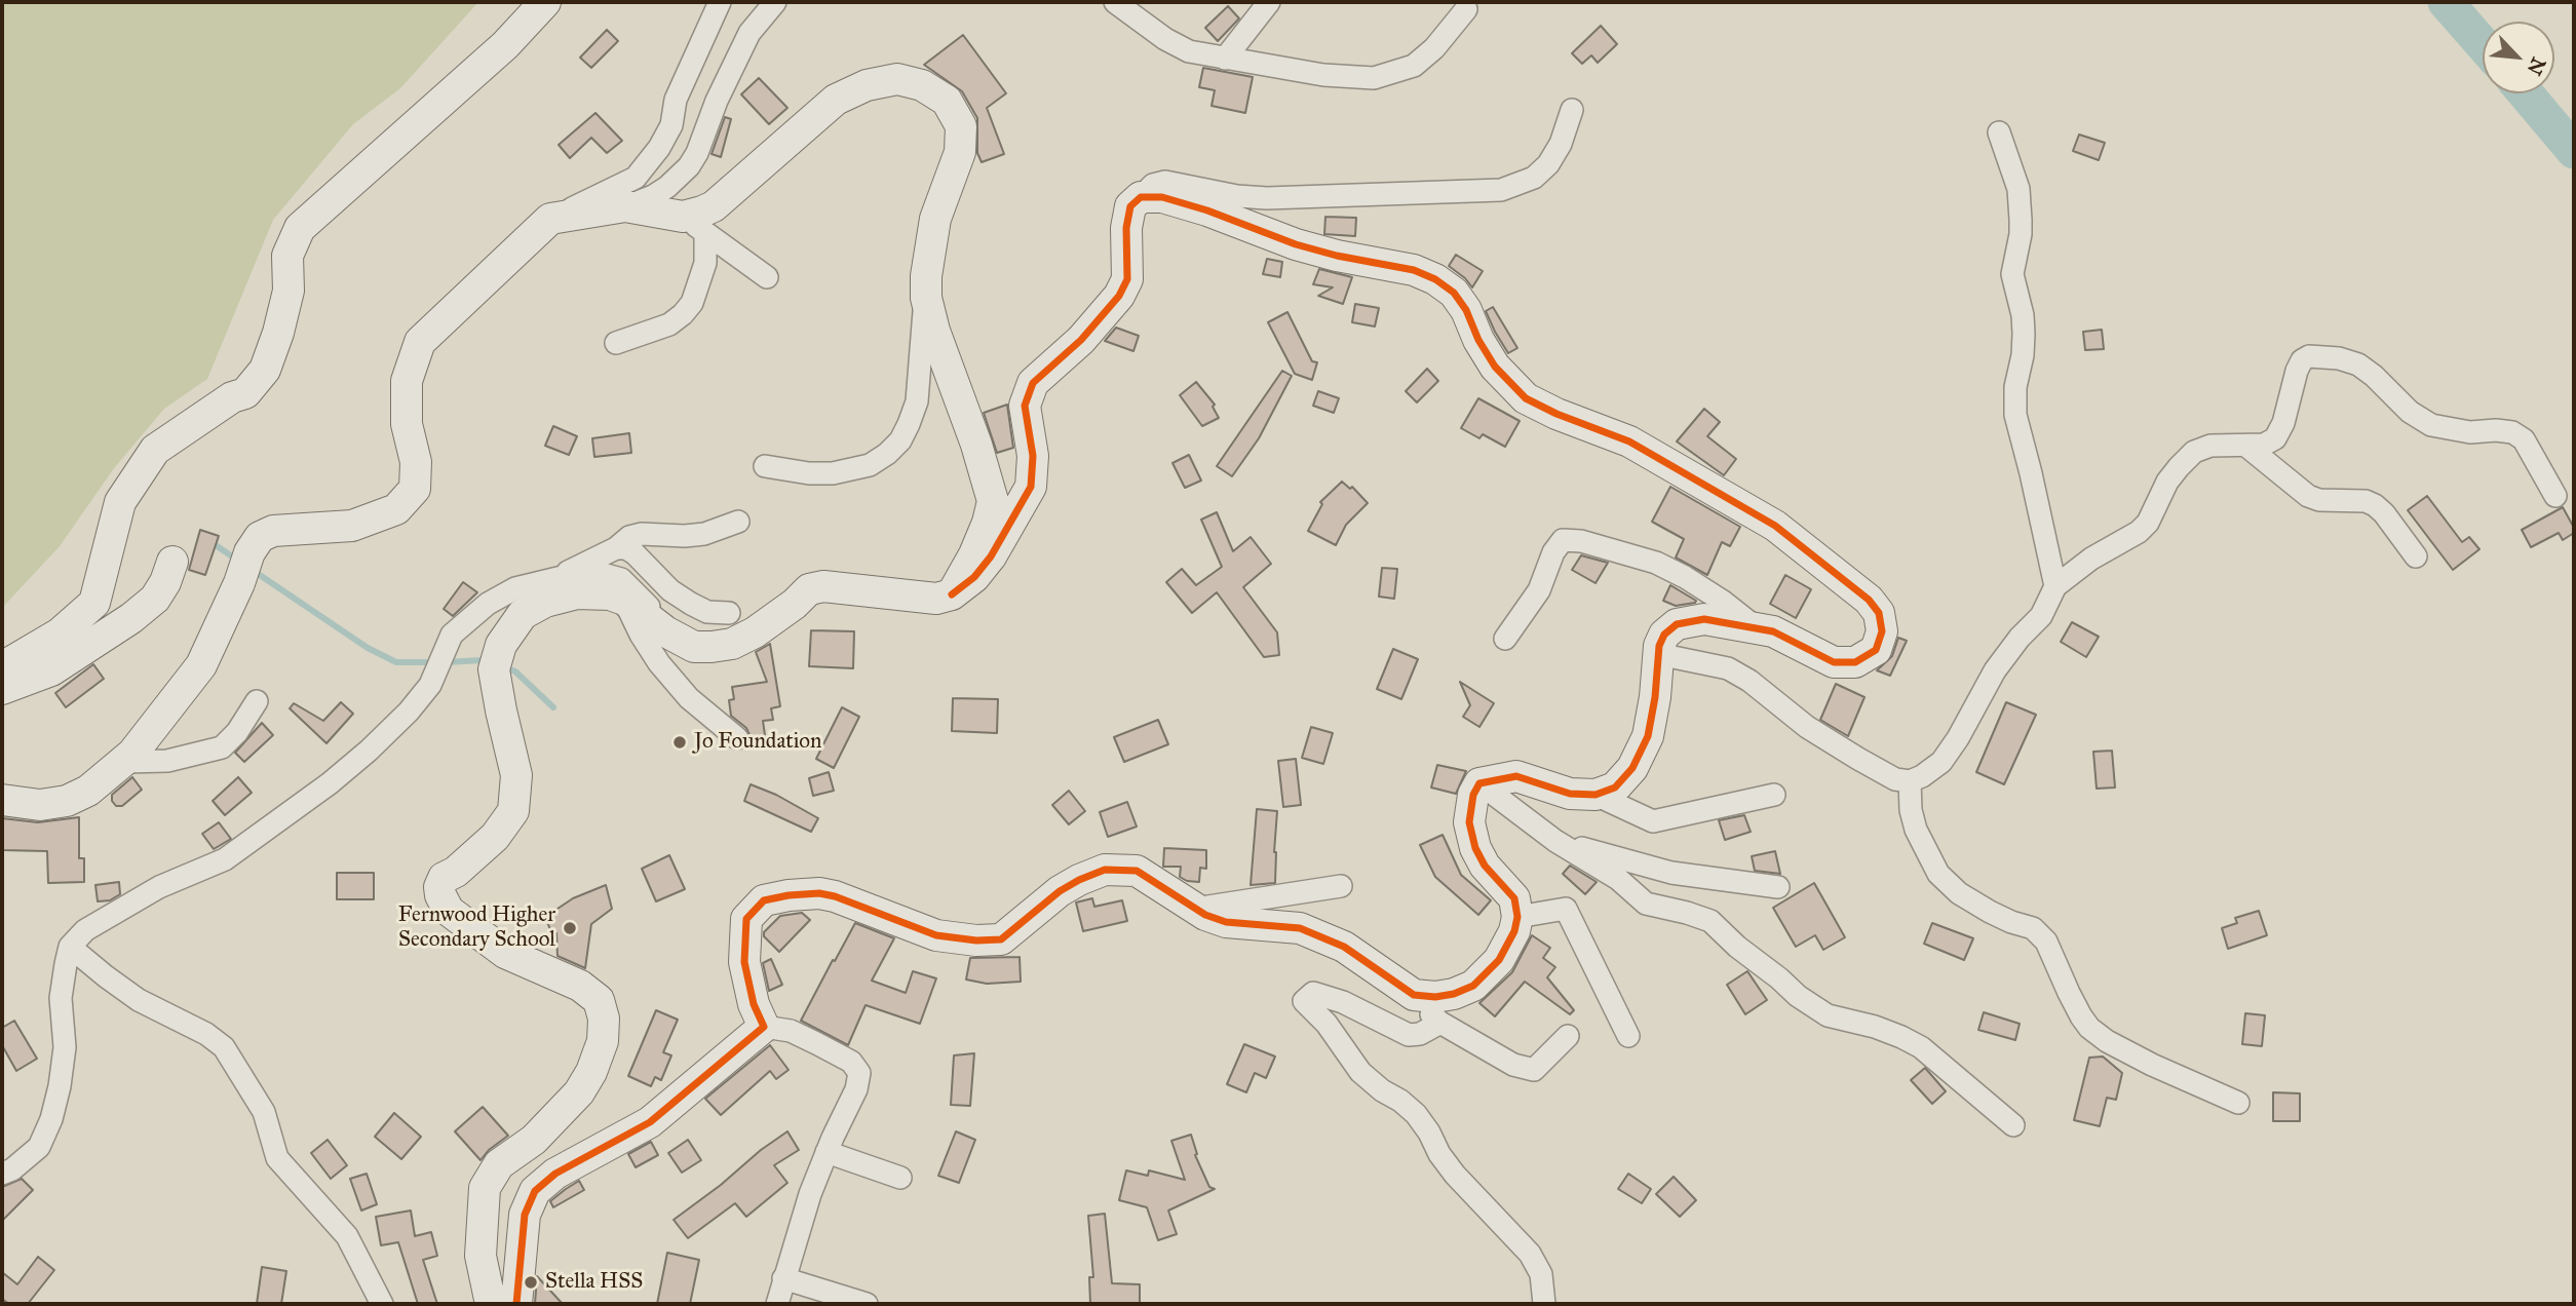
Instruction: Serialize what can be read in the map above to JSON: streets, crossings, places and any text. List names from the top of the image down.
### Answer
{
  "places": ["Jo Foundation", "Fernwood Higher Secondary School", "Stella HSS"],
  "north": "bottom right"
}
